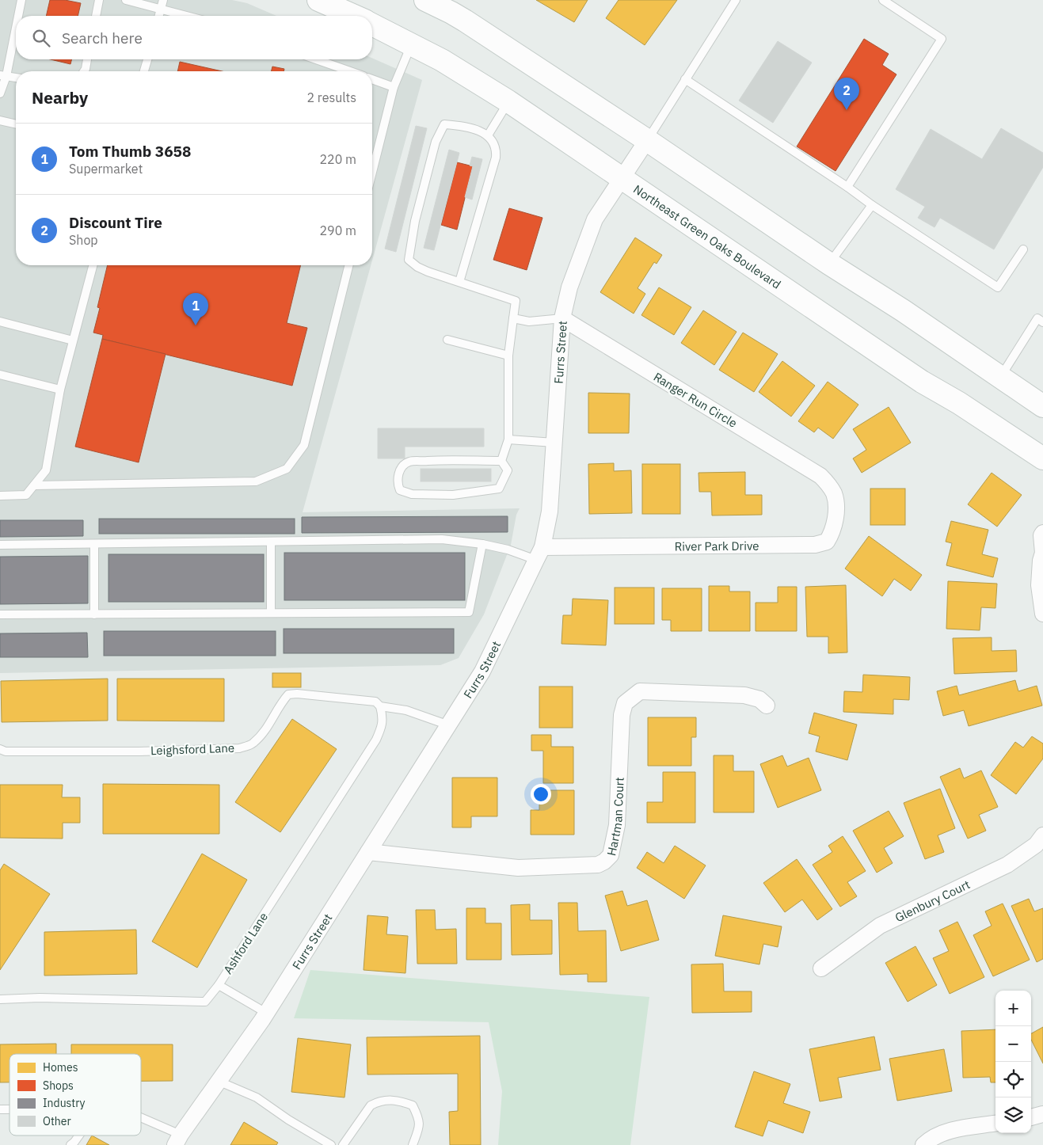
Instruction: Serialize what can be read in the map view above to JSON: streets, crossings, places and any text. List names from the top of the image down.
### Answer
{
  "streets": {
    "main road": ["Northeast Green Oaks Boulevard"],
    "street": [
      "Furrs Street",
      "Ranger Run Circle",
      "River Park Drive",
      "Hartman Court",
      "Glenbury Court"
    ],
    "lane": ["Leighsford Lane", "Ashford Lane"]
  },
  "crossings": [
    ["Northeast Green Oaks Boulevard", "Furrs Street"],
    ["Furrs Street", "Ranger Run Circle"],
    ["Furrs Street", "River Park Drive"],
    ["Furrs Street", "Leighsford Lane"],
    ["Furrs Street", "Hartman Court"],
    ["Ranger Run Circle", "River Park Drive"],
    ["Leighsford Lane", "Ashford Lane"]
  ],
  "legend": [
    "Homes",
    "Shops",
    "Industry",
    "Other"
  ],
  "page": {
    "search": "Search here",
    "heading": ["Nearby", "2 results"],
    "pins": ["2", "1"],
    "list": [
      {
        "mark": "1",
        "name": "Tom Thumb 3658",
        "note": "Supermarket",
        "value": "220 m"
      },
      {
        "mark": "2",
        "name": "Discount Tire",
        "note": "Shop",
        "value": "290 m"
      }
    ],
    "map_buttons": ["+", "−"]
  }
}
